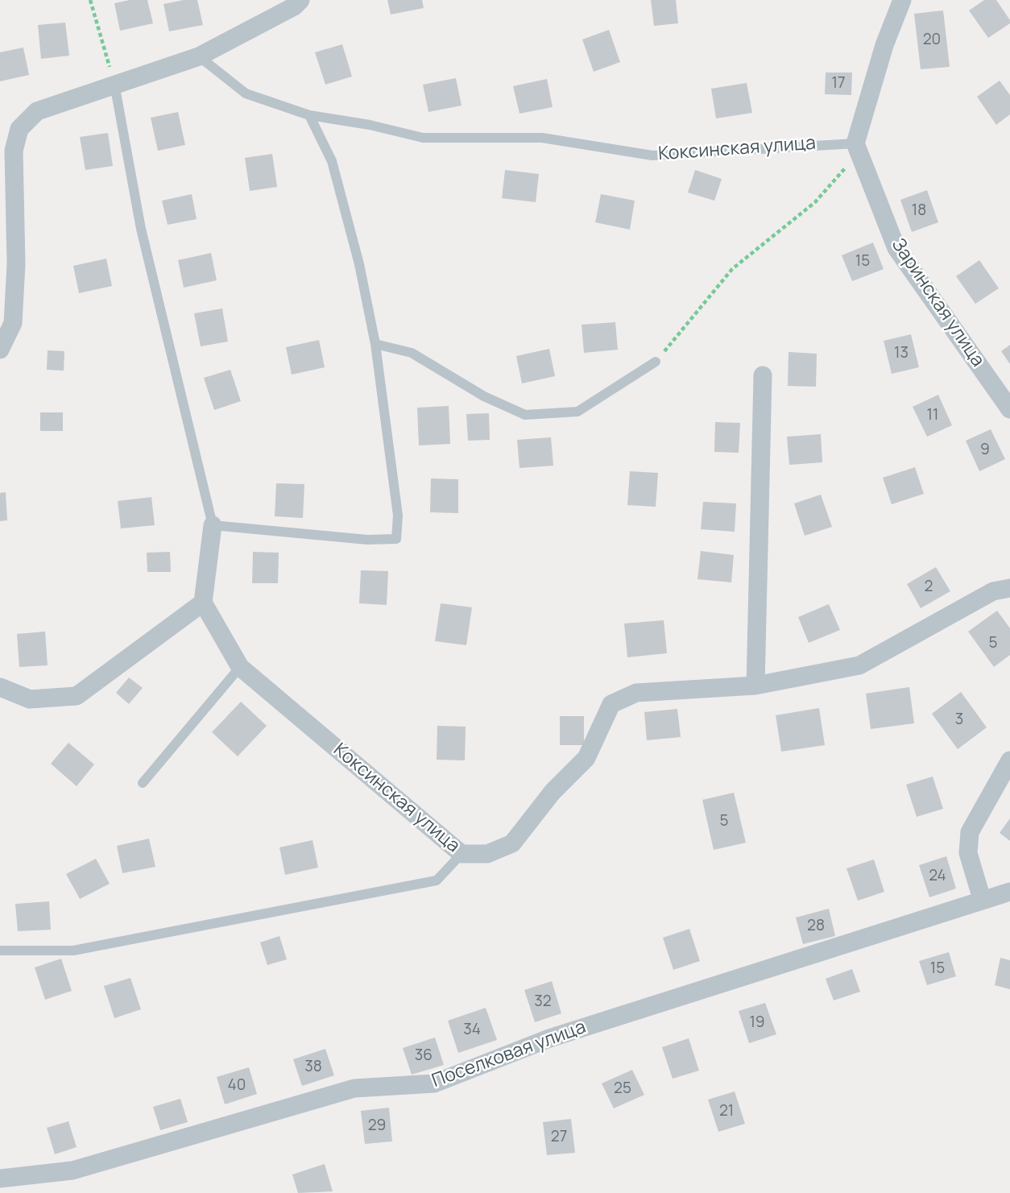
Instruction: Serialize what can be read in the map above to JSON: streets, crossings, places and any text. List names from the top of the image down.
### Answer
{
  "streets": {
    "street": ["Коксинская улица", "Заринская улица", "Поселковая улица"]
  },
  "crossings": [
    ["Коксинская улица", "Заринская улица"]
  ],
  "house_numbers": [
    "20",
    "17",
    "18",
    "15",
    "13",
    "11",
    "9",
    "2",
    "5",
    "3",
    "5",
    "24",
    "28",
    "15",
    "32",
    "19",
    "34",
    "36",
    "38",
    "40",
    "25",
    "21",
    "29",
    "27"
  ]
}
